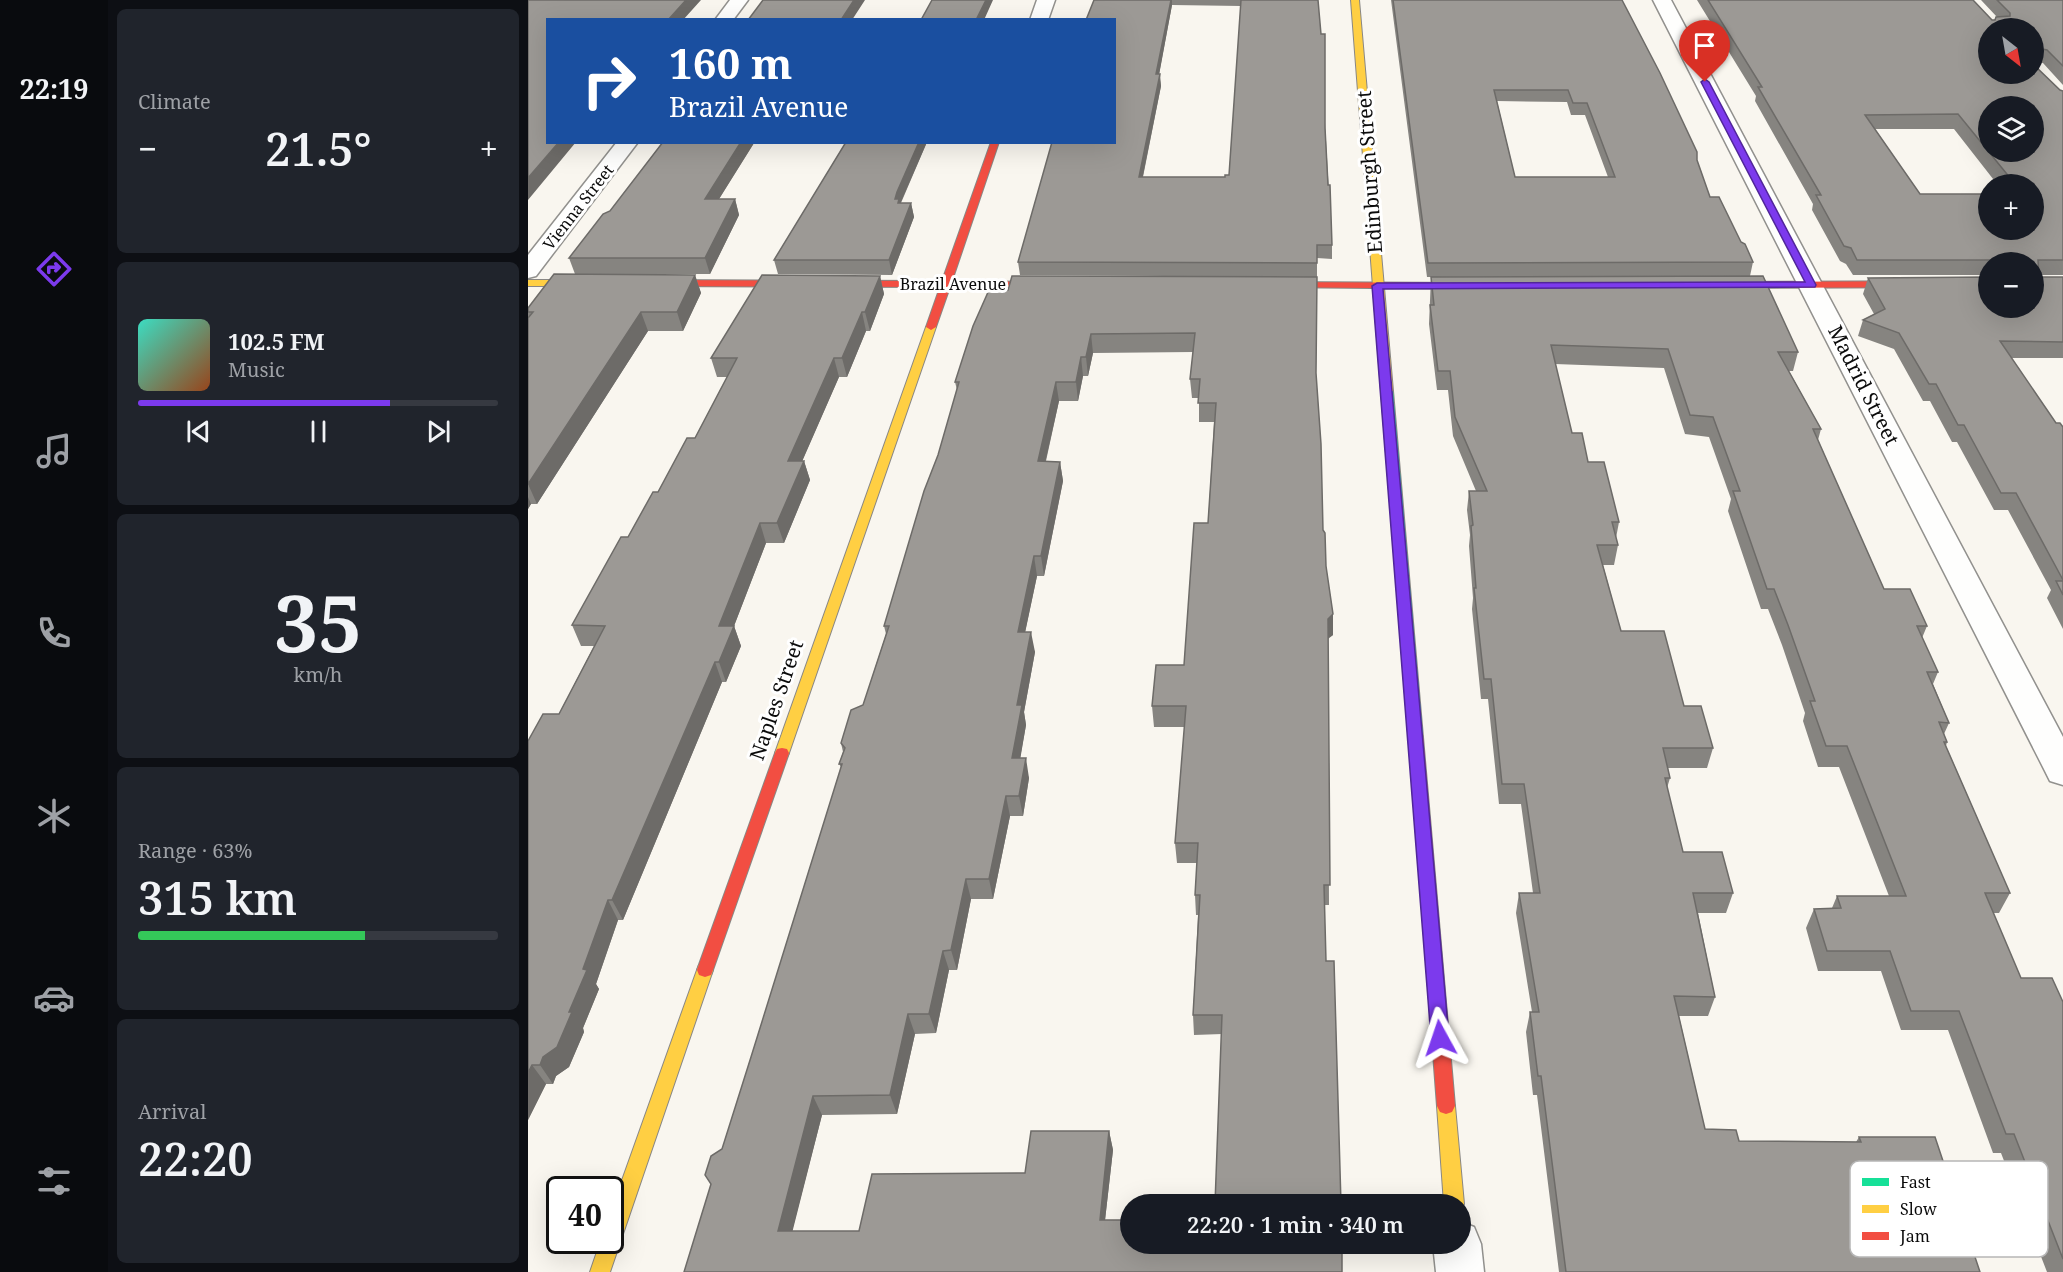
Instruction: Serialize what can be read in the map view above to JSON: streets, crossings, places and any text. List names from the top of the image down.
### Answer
{
  "streets": {
    "street": [
      "Edinburgh Street",
      "Vienna Street",
      "Brazil Avenue",
      "Madrid Street",
      "Naples Street"
    ]
  },
  "crossings": [
    ["Brazil Avenue", "Naples Street"]
  ],
  "legend": ["Fast", "Slow", "Jam"],
  "north": "bottom right",
  "page": {
    "tabs": "22:19",
    "tile": [
      "Climate",
      ["35", "km/h"],
      ["Range · 63%", "315 km"],
      ["Arrival", "22:20"]
    ],
    "map_buttons": ["+", "−"],
    "turn": ["160 m", "Brazil Avenue"],
    "heat": ["−", "21.5°", "+"],
    "song": ["102.5 FM", "Music"],
    "limit": "40",
    "trip": "22:20 · 1 min · 340 m"
  }
}
